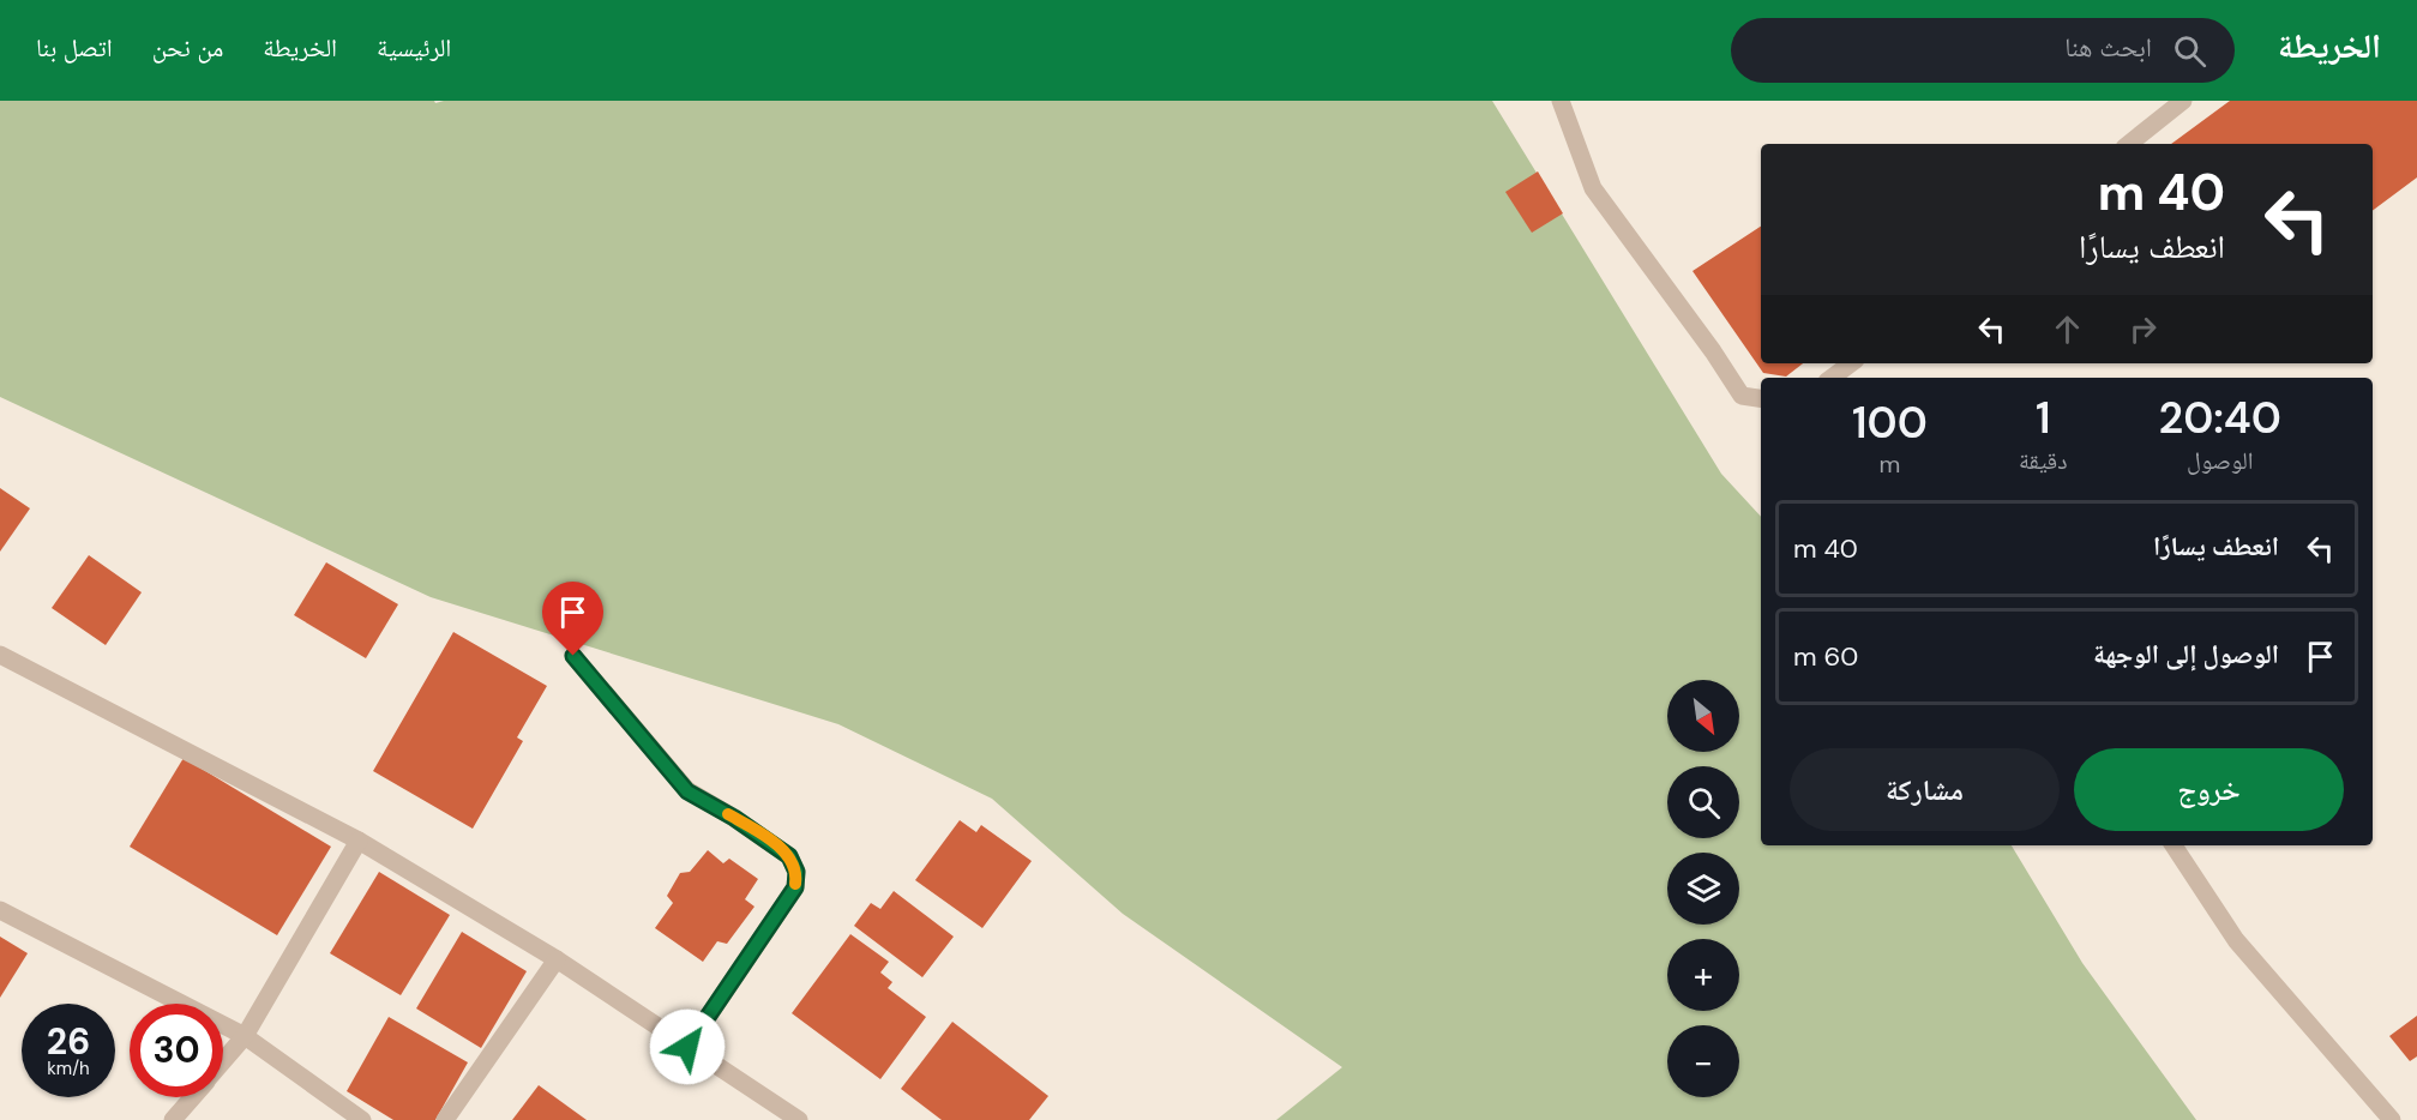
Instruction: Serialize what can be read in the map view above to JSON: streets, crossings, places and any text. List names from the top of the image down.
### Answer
{
  "north": "bottom right",
  "page": {
    "header": "الخريطة",
    "search": "ابحث هنا",
    "nav": [
      "الرئيسية",
      "الخريطة",
      "من نحن",
      "اتصل بنا"
    ],
    "turn": ["40 m", "انعطف يسارًا"],
    "eta": [
      "20:40",
      "الوصول",
      "1",
      "دقيقة",
      "100",
      "m"
    ],
    "list": [
      {
        "name": "انعطف يسارًا",
        "value": "40 m"
      },
      {
        "name": "الوصول إلى الوجهة",
        "value": "60 m"
      }
    ],
    "map_buttons": ["+", "−"],
    "buttons": ["خروج", "مشاركة"],
    "speed": "26 km/h",
    "limit": "30"
  }
}
